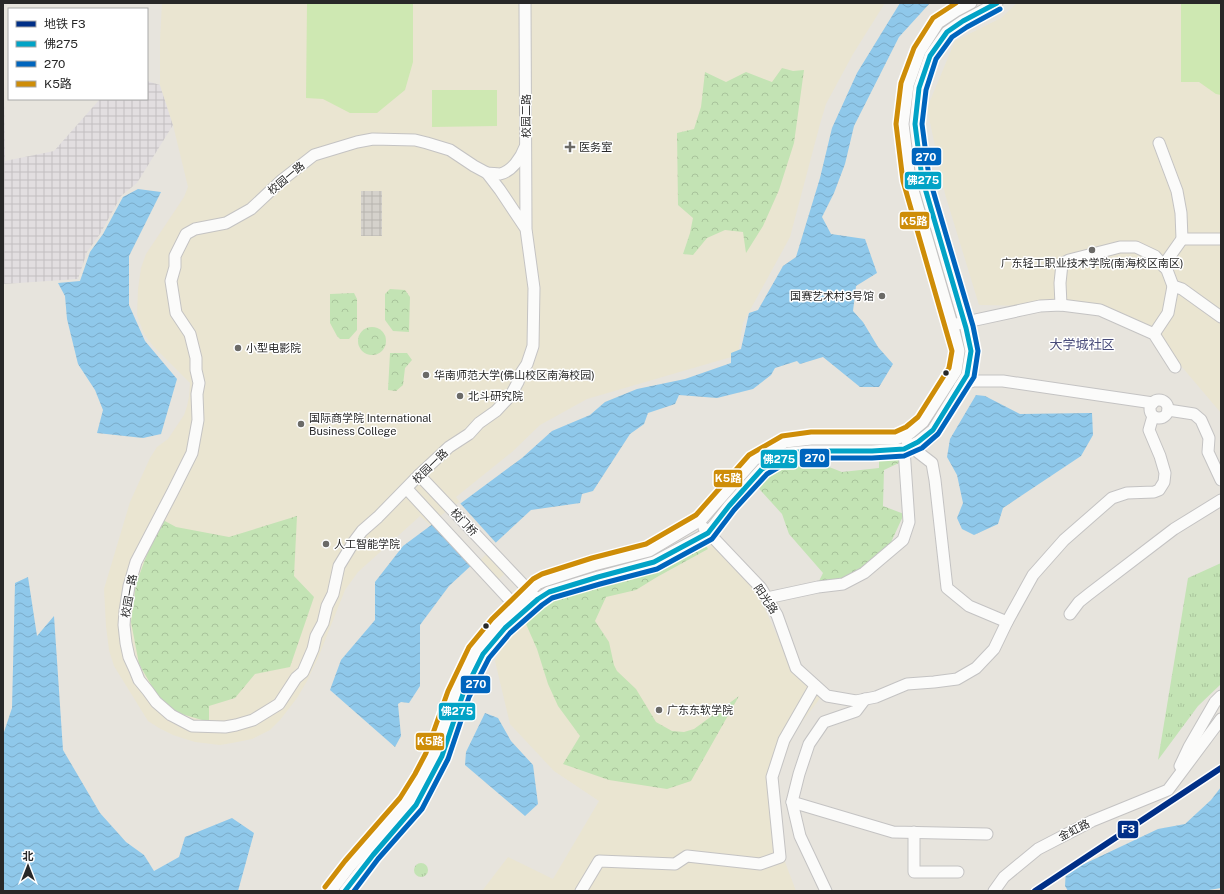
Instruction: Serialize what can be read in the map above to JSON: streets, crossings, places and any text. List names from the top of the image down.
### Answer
{
  "streets": {
    "street": [
      "校园二路",
      "校园一路",
      "校门桥",
      "阳光路",
      "金虹路"
    ]
  },
  "crossings": [
    ["校园二路", "校园一路"],
    ["校园一路", "校门桥"]
  ],
  "districts": ["大学城社区"],
  "places": {
    "health": ["医务室"],
    "other": [
      "广东轻工职业技术学院(南海校区南区)",
      "国赛艺术村3号馆",
      "小型电影院",
      "华南师范大学(佛山校区南海校园)",
      "北斗研究院",
      "国际商学院 International Business College",
      "人工智能学院",
      "广东东软学院"
    ]
  },
  "lines": [
    "transit line 佛275",
    "transit line K5路",
    "transit line 270",
    "metro line F3"
  ],
  "legend": [
    "地铁 F3",
    "佛275",
    "270",
    "K5路"
  ],
  "north": "top"
}
